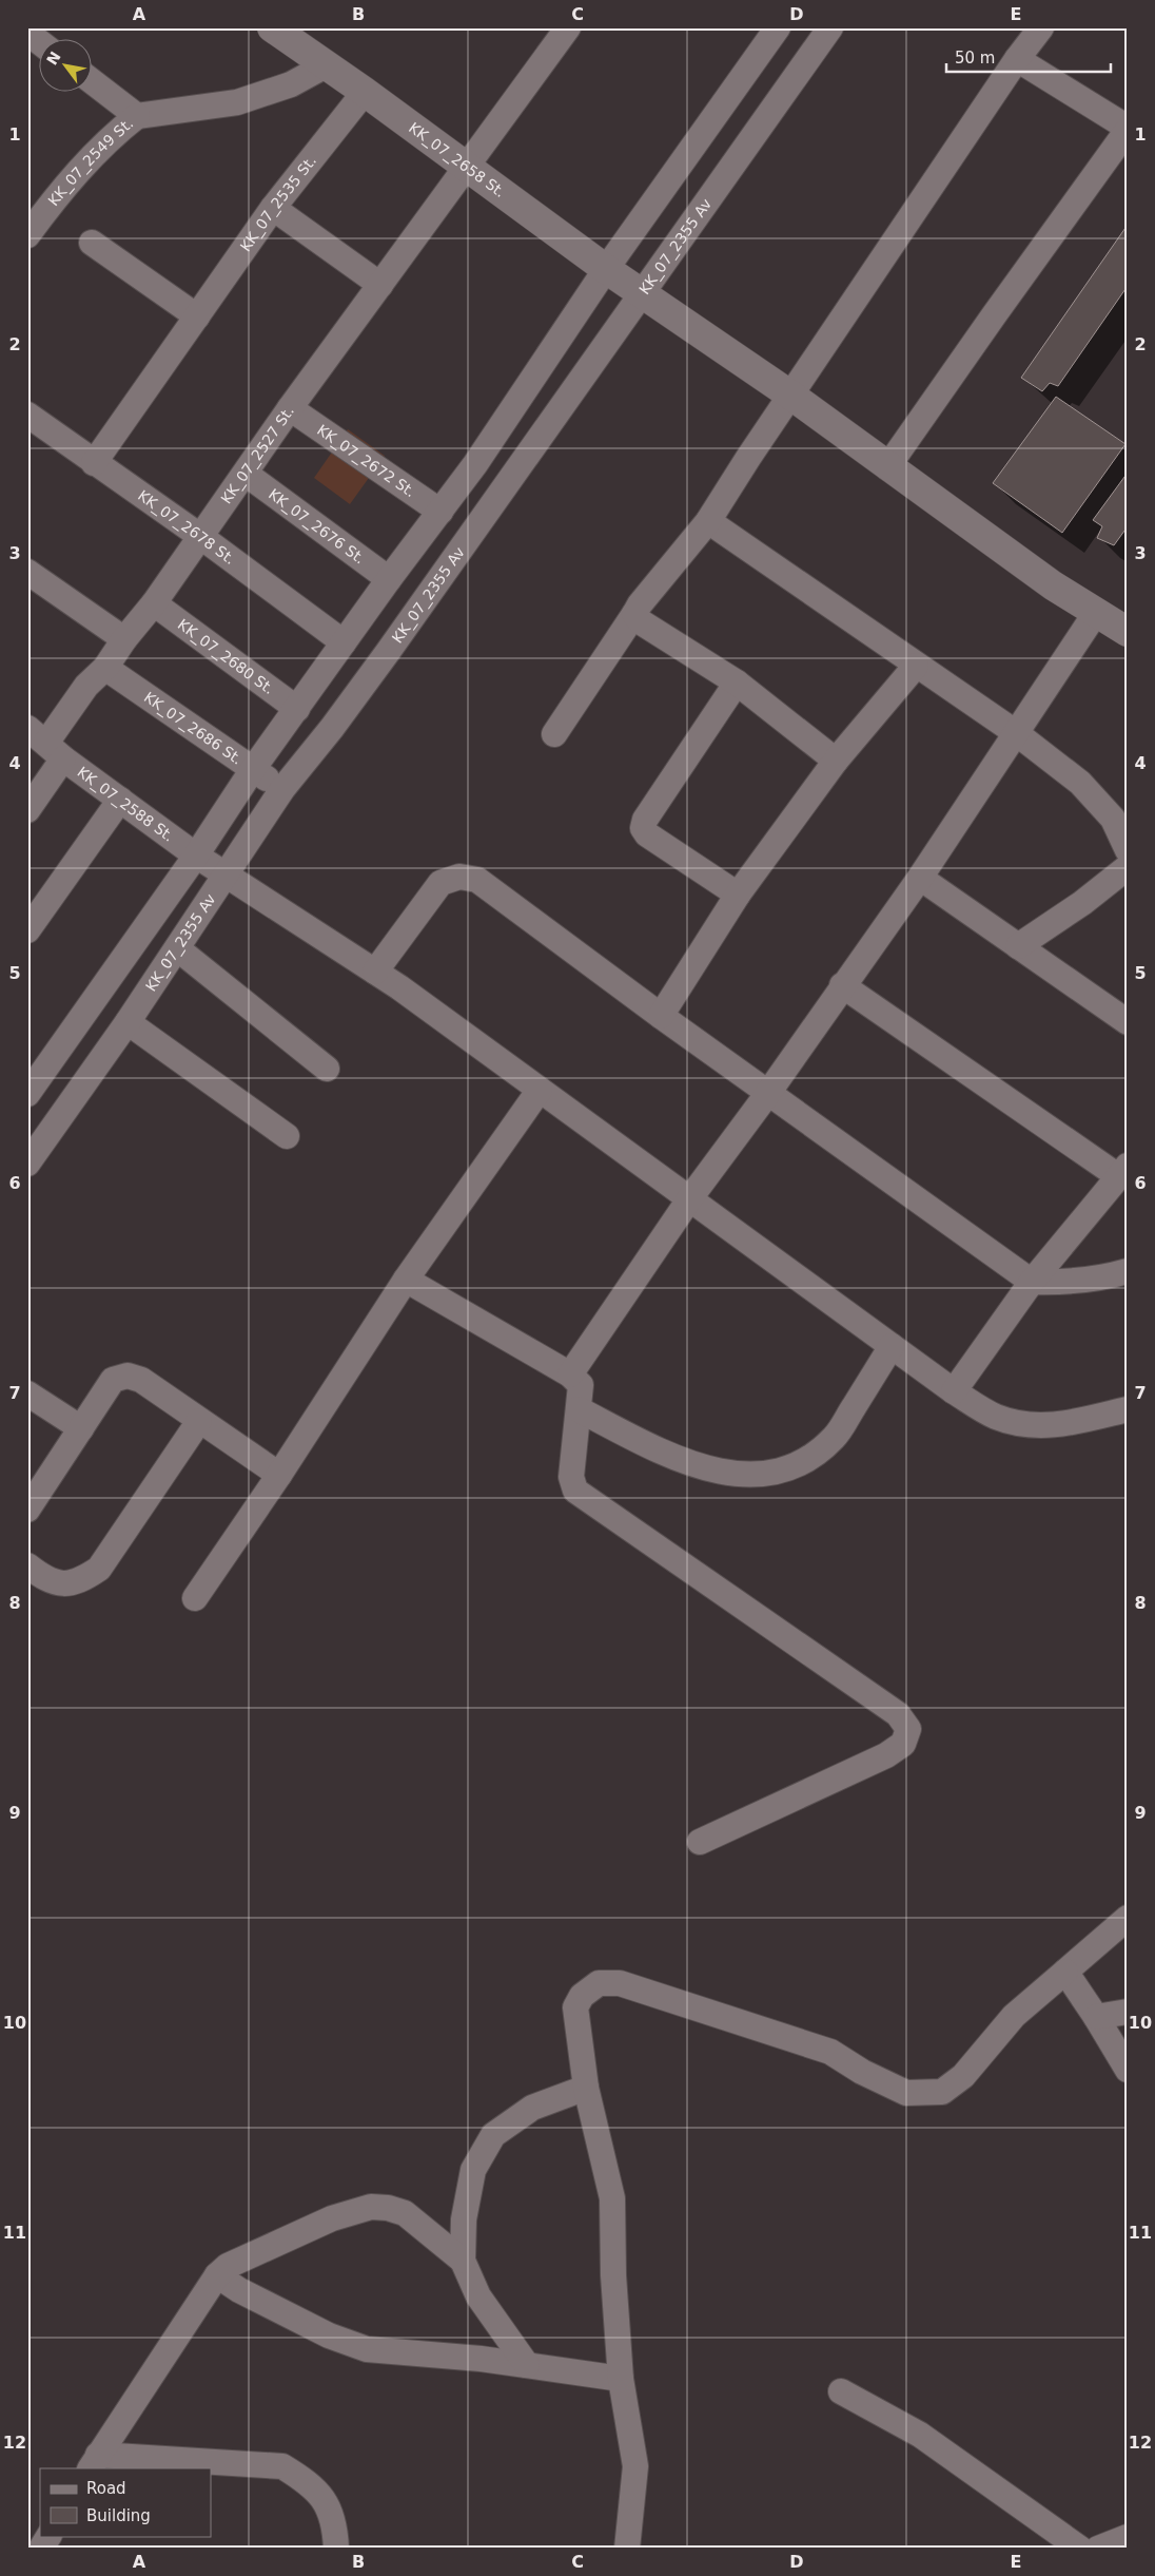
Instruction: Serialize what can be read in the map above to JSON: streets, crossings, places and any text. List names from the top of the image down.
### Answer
{
  "streets": {
    "street": [
      "KK_07_2658 St.",
      "KK_07_2549 St.",
      "KK_07_2535 St.",
      "KK_07_2355 Av",
      "KK_07_2527 St.",
      "KK_07_2672 St.",
      "KK_07_2676 St.",
      "KK_07_2678 St.",
      "KK_07_2680 St.",
      "KK_07_2686 St.",
      "KK_07_2588 St."
    ]
  },
  "crossings": [
    ["KK_07_2658 St.", "KK_07_2535 St."],
    ["KK_07_2658 St.", "KK_07_2355 Av"],
    ["KK_07_2658 St.", "KK_07_2527 St."],
    ["KK_07_2535 St.", "KK_07_2678 St."],
    ["KK_07_2355 Av", "KK_07_2686 St."],
    ["KK_07_2355 Av", "KK_07_2588 St."],
    ["KK_07_2527 St.", "KK_07_2672 St."],
    ["KK_07_2527 St.", "KK_07_2676 St."],
    ["KK_07_2527 St.", "KK_07_2678 St."],
    ["KK_07_2527 St.", "KK_07_2680 St."],
    ["KK_07_2527 St.", "KK_07_2686 St."],
    ["KK_07_2527 St.", "KK_07_2588 St."]
  ],
  "legend": ["Road", "Building"],
  "scale_bar": "50 m",
  "north": "top left",
  "grid": {
    "columns": [
      "A",
      "B",
      "C",
      "D",
      "E"
    ],
    "rows": [
      "1",
      "2",
      "3",
      "4",
      "5",
      "6",
      "7",
      "8",
      "9",
      "10",
      "11",
      "12"
    ]
  }
}
